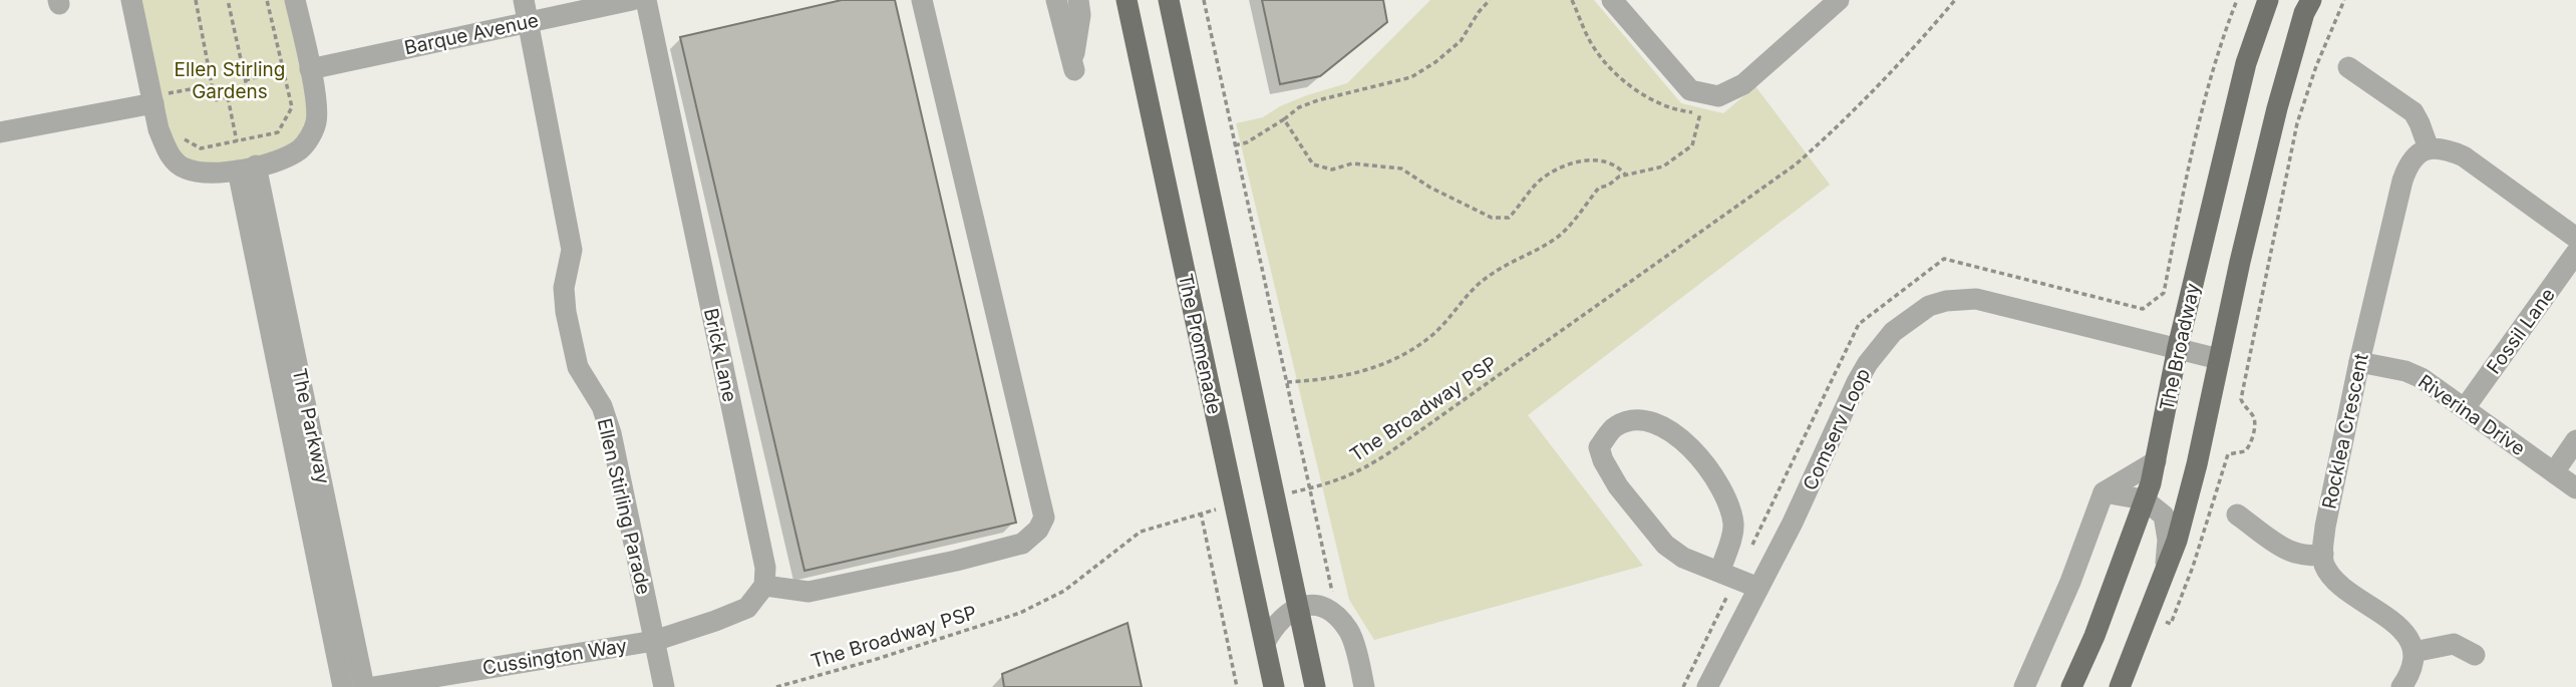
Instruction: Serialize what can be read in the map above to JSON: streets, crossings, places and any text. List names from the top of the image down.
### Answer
{
  "streets": {
    "main road": ["The Promenade", "The Broadway"],
    "street": [
      "Barque Avenue",
      "Fossil Lane",
      "Brick Lane",
      "Riverina Drive",
      "The Parkway",
      "Comserv Loop",
      "Rocklea Crescent",
      "Ellen Stirling Parade",
      "Cussington Way"
    ],
    "path": ["The Broadway PSP"]
  },
  "crossings": [
    ["Barque Avenue", "Ellen Stirling Parade"],
    ["Fossil Lane", "Riverina Drive"],
    ["The Promenade", "The Broadway PSP"],
    ["The Broadway", "Comserv Loop"],
    ["Riverina Drive", "Rocklea Crescent"],
    ["Ellen Stirling Parade", "Cussington Way"]
  ],
  "parks": ["Ellen Stirling Gardens"]
}
